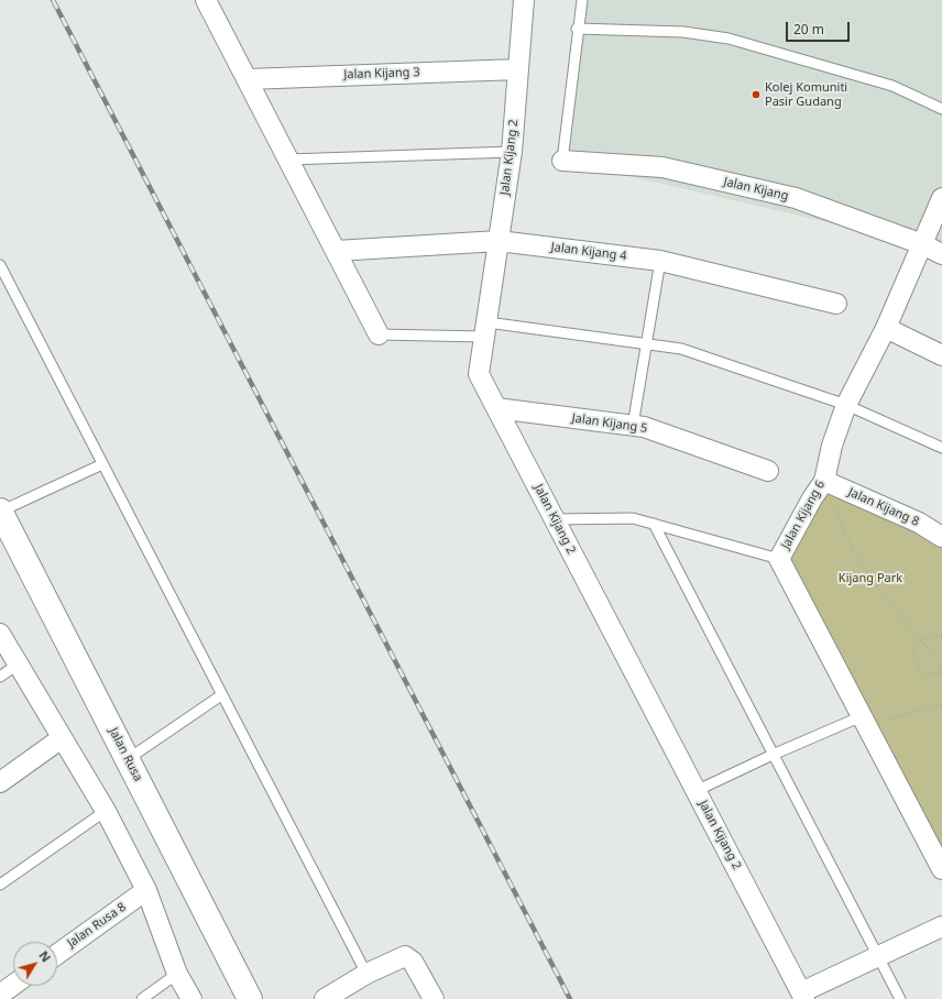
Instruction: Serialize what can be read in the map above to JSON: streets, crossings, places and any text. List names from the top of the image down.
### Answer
{
  "streets": {
    "street": [
      "Jalan Kijang 3",
      "Jalan Kijang 2",
      "Jalan Kijang",
      "Jalan Kijang 4",
      "Jalan Kijang 5",
      "Jalan Kijang 8",
      "Jalan Kijang 6",
      "Jalan Rusa",
      "Jalan Rusa 8"
    ]
  },
  "crossings": [
    ["Jalan Kijang 3", "Jalan Kijang 2"],
    ["Jalan Kijang 2", "Jalan Kijang 4"],
    ["Jalan Kijang 2", "Jalan Kijang 5"],
    ["Jalan Kijang", "Jalan Kijang 6"],
    ["Jalan Kijang 8", "Jalan Kijang 6"]
  ],
  "parks": ["Kijang Park"],
  "places": ["Kolej Komuniti Pasir Gudang"],
  "scale_bar": "20 m",
  "north": "top right"
}
